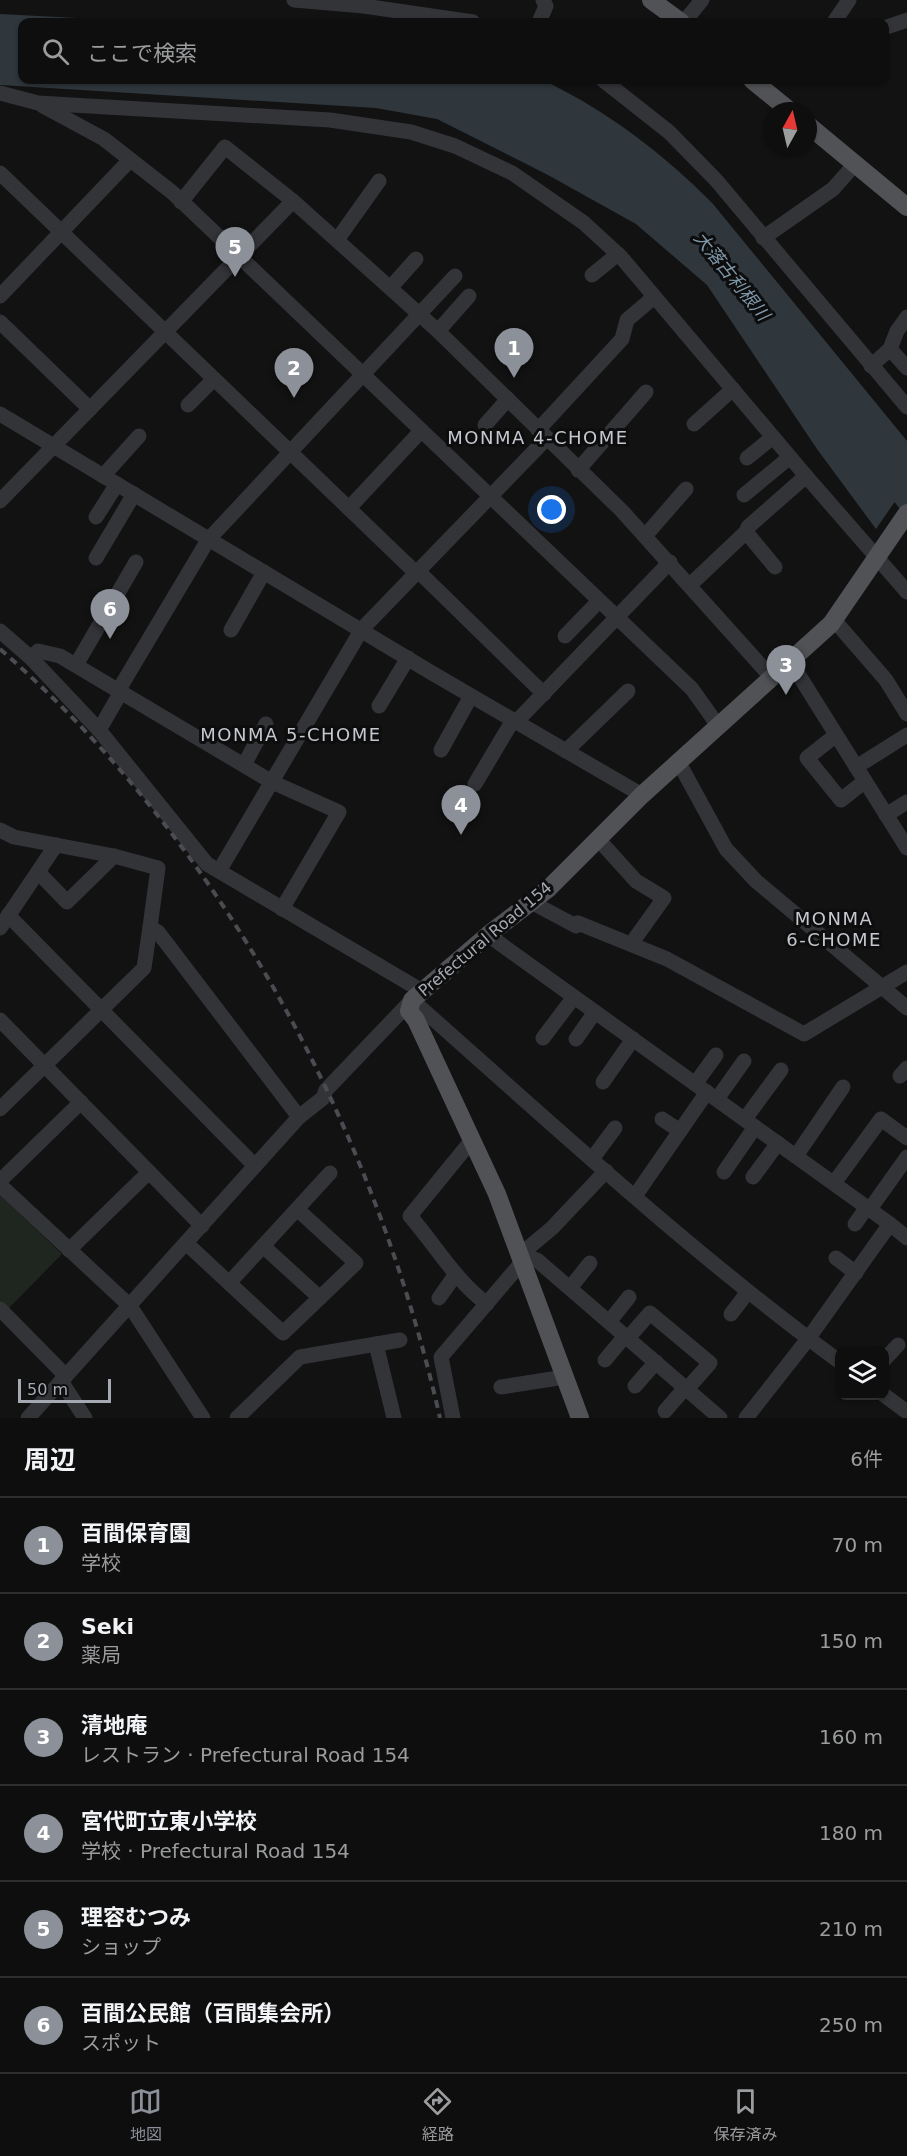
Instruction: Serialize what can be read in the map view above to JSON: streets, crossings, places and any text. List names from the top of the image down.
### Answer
{
  "streets": {
    "main road": ["Prefectural Road 154"]
  },
  "districts": ["MONMA 4-CHOME", "MONMA 5-CHOME", "MONMA 6-CHOME"],
  "water": ["大落古利根川"],
  "scale_bar": "50 m",
  "north": "top",
  "page": {
    "search": "ここで検索",
    "pins": [
      "5",
      "1",
      "2",
      "6",
      "3",
      "4"
    ],
    "scale": "50 m",
    "heading": ["周辺", "6件"],
    "list": [
      {
        "mark": "1",
        "name": "百間保育園",
        "note": "学校",
        "value": "70 m"
      },
      {
        "mark": "2",
        "name": "Seki",
        "note": "薬局",
        "value": "150 m"
      },
      {
        "mark": "3",
        "name": "清地庵",
        "note": "レストラン · Prefectural Road 154",
        "value": "160 m"
      },
      {
        "mark": "4",
        "name": "宮代町立東小学校",
        "note": "学校 · Prefectural Road 154",
        "value": "180 m"
      },
      {
        "mark": "5",
        "name": "理容むつみ",
        "note": "ショップ",
        "value": "210 m"
      },
      {
        "mark": "6",
        "name": "百間公民館（百間集会所）",
        "note": "スポット",
        "value": "250 m"
      }
    ],
    "nav": ["地図", "経路", "保存済み"]
  }
}
